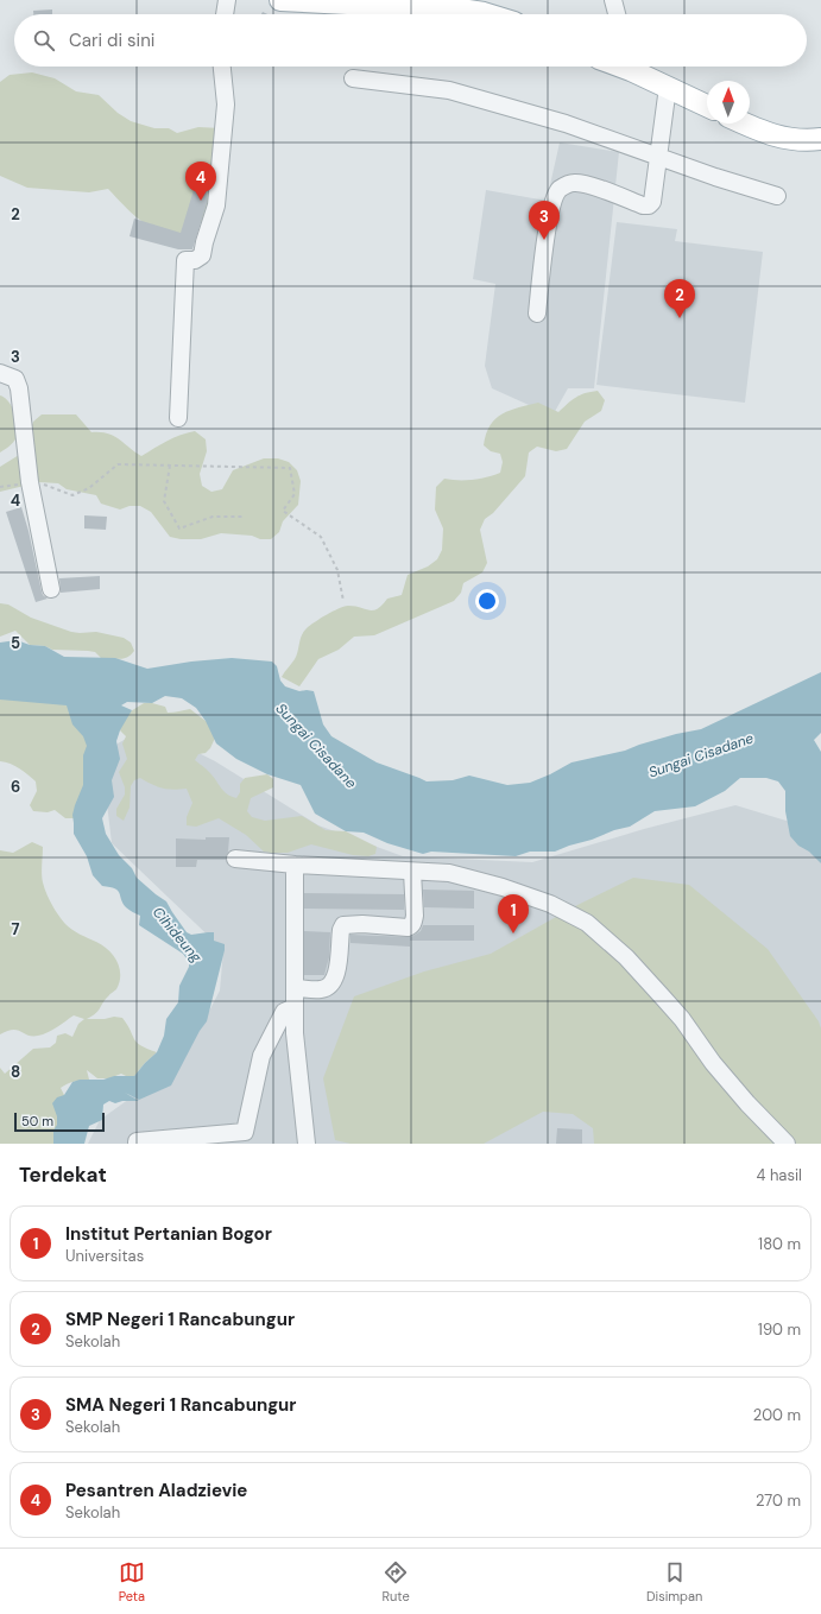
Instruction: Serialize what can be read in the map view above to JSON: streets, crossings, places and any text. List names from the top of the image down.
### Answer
{
  "water": ["Sungai Cisadane", "Cihideung"],
  "scale_bar": "50 m",
  "north": "top",
  "page": {
    "search": "Cari di sini",
    "pins": [
      "4",
      "3",
      "2",
      "1"
    ],
    "scale": "50 m",
    "heading": ["Terdekat", "4 hasil"],
    "list": [
      {
        "mark": "1",
        "name": "Institut Pertanian Bogor",
        "note": "Universitas",
        "value": "180 m"
      },
      {
        "mark": "2",
        "name": "SMP Negeri 1 Rancabungur",
        "note": "Sekolah",
        "value": "190 m"
      },
      {
        "mark": "3",
        "name": "SMA Negeri 1 Rancabungur",
        "note": "Sekolah",
        "value": "200 m"
      },
      {
        "mark": "4",
        "name": "Pesantren Aladzievie",
        "note": "Sekolah",
        "value": "270 m"
      }
    ],
    "nav": ["Peta", "Rute", "Disimpan"]
  },
  "grid": {
    "rows": [
      "2",
      "3",
      "4",
      "5",
      "6",
      "7",
      "8"
    ]
  }
}
